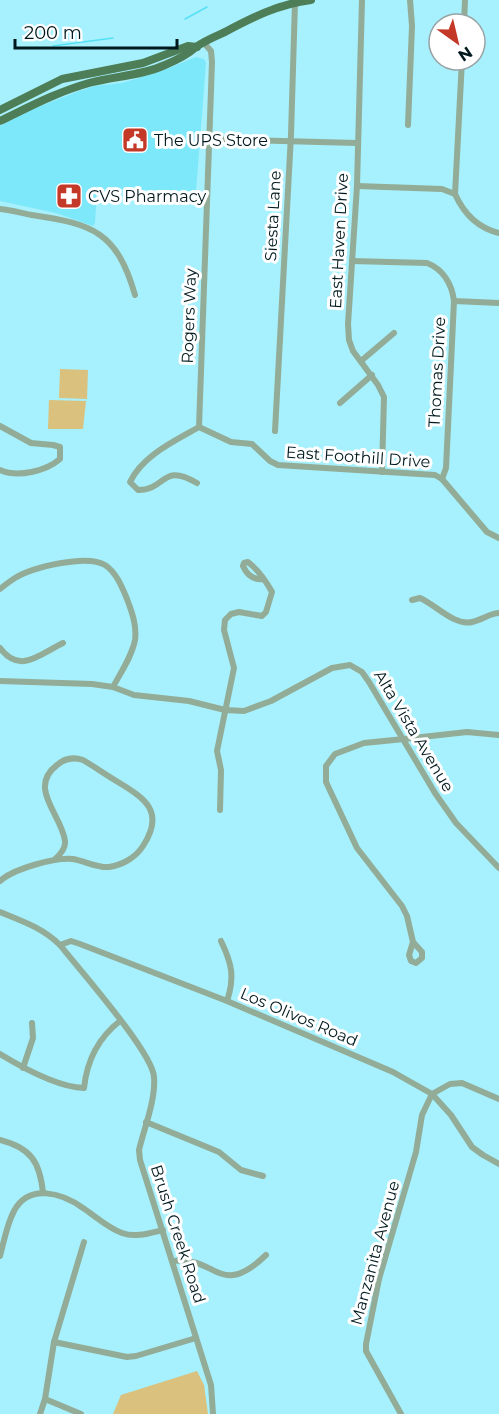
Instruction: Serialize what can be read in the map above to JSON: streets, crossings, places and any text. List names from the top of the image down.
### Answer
{
  "streets": {
    "street": [
      "Siesta Lane",
      "East Haven Drive",
      "Rogers Way",
      "Thomas Drive",
      "East Foothill Drive",
      "Alta Vista Avenue",
      "Los Olivos Road",
      "Brush Creek Road",
      "Manzanita Avenue"
    ]
  },
  "crossings": [
    ["East Haven Drive", "East Foothill Drive"],
    ["Rogers Way", "East Foothill Drive"],
    ["Thomas Drive", "East Foothill Drive"],
    ["Los Olivos Road", "Brush Creek Road"],
    ["Los Olivos Road", "Manzanita Avenue"]
  ],
  "places": {
    "public building": ["The UPS Store"],
    "pharmacy": ["CVS Pharmacy"]
  },
  "scale_bar": "200 m",
  "north": "bottom right"
}
